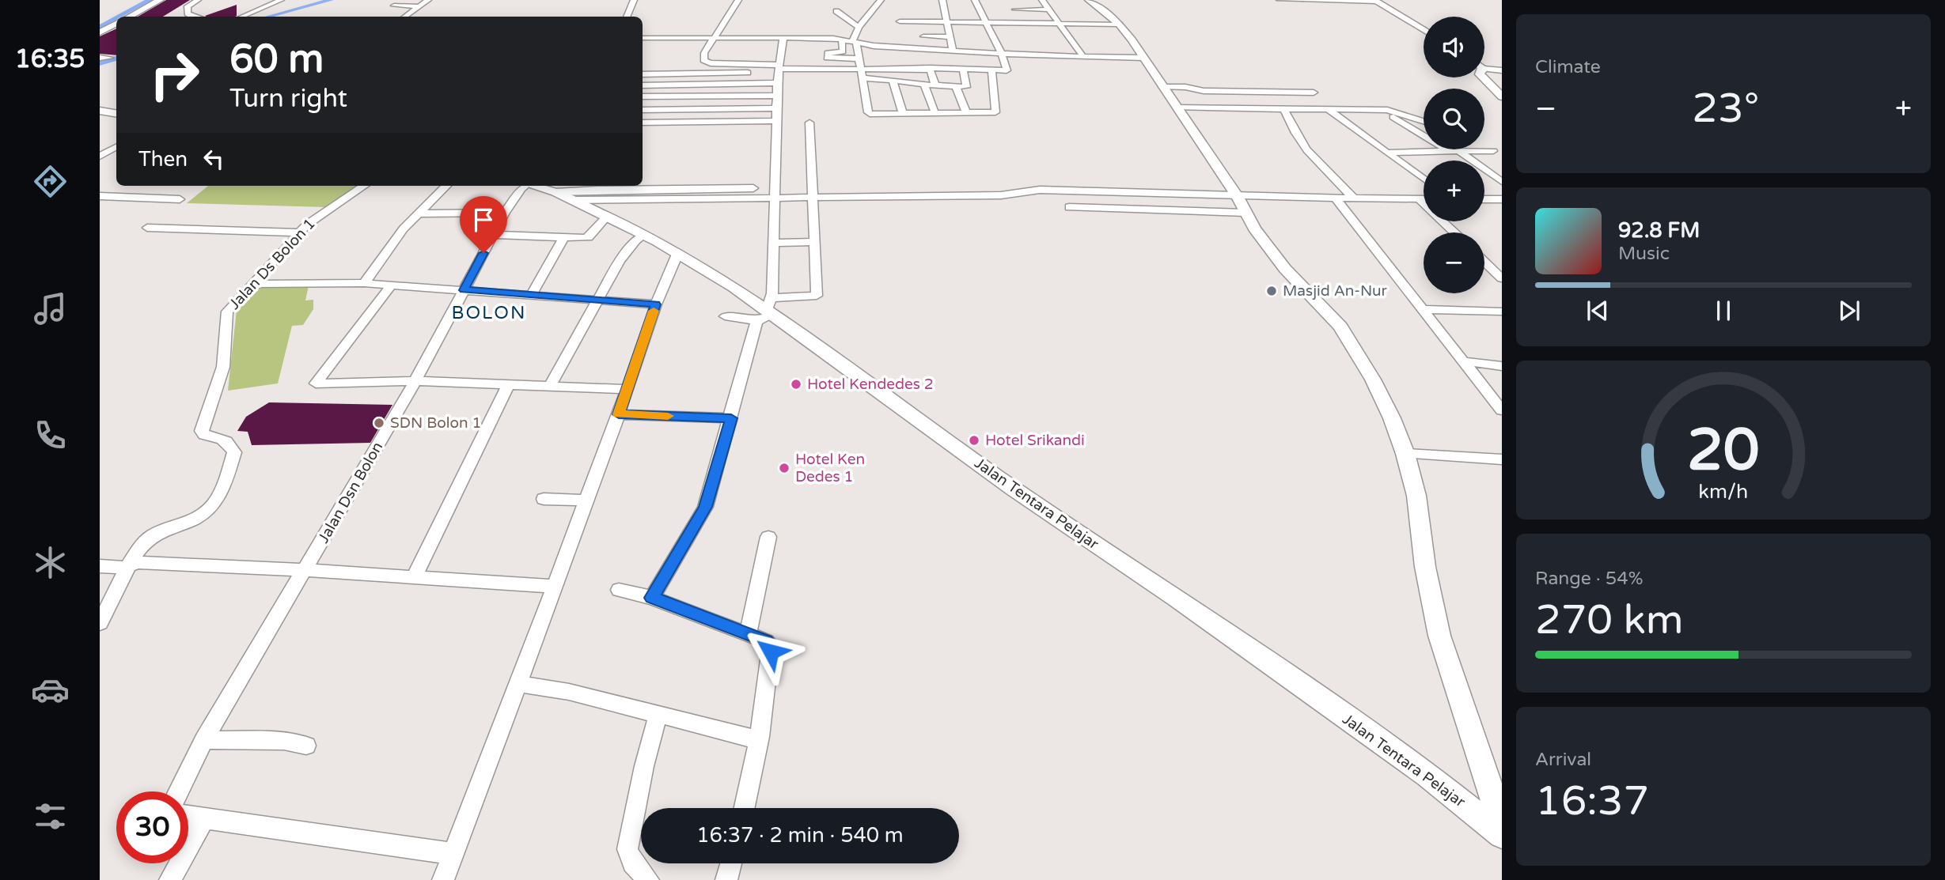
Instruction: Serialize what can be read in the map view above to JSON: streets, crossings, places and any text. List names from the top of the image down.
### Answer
{
  "streets": {
    "street": ["Jalan Ds Bolon 1", "Jalan Dsn Bolon", "Jalan Tentara Pelajar"]
  },
  "crossings": [
    ["Jalan Dsn Bolon", "Jalan Tentara Pelajar"]
  ],
  "districts": ["BOLON"],
  "places": [
    "Masjid An-Nur",
    "Hotel Kendedes 2",
    "SDN Bolon 1",
    "Hotel Srikandi",
    "Hotel Ken Dedes 1"
  ],
  "page": {
    "tabs": "16:35",
    "tile": [
      "Climate",
      ["Range · 54%", "270 km"],
      ["Arrival", "16:37"]
    ],
    "map_buttons": ["+", "−"],
    "turn": ["60 m", "Turn right"],
    "heat": ["−", "23°", "+"],
    "then": "Then",
    "song": ["92.8 FM", "Music"],
    "limit": "30",
    "trip": "16:37 · 2 min · 540 m",
    "gauge": ["20", "km/h"]
  }
}
